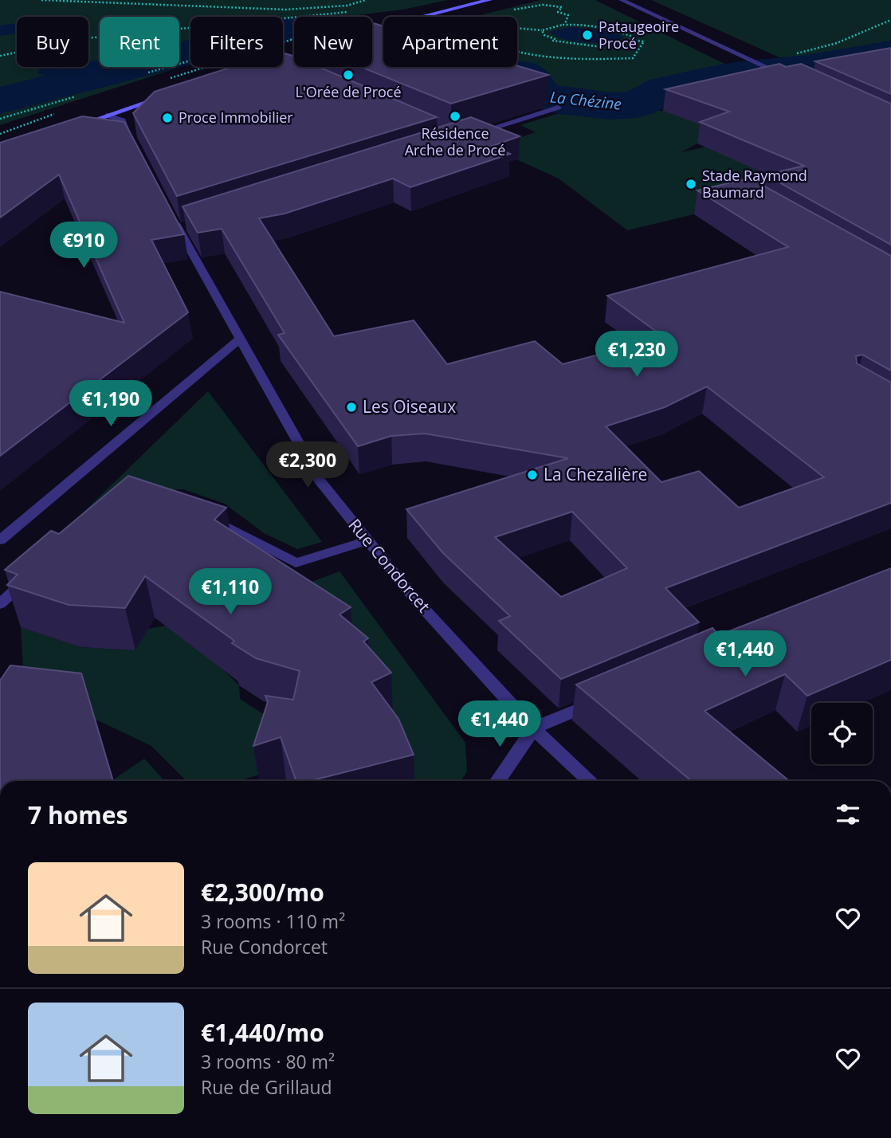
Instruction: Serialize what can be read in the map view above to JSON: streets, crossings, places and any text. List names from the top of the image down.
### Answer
{
  "streets": {
    "street": ["Rue Condorcet"]
  },
  "water": ["La Chézine"],
  "places": [
    "Pataugeoire Procé",
    "L'Orée de Procé",
    "Résidence Arche de Procé",
    "Proce Immobilier",
    "Stade Raymond Baumard",
    "Les Oiseaux",
    "La Chezalière"
  ],
  "page": {
    "chip": [
      "Buy",
      "Rent",
      "Filters",
      "New",
      "Apartment"
    ],
    "price": [
      "€910",
      "€1,230",
      "€1,190",
      "€2,300",
      "€1,110",
      "€1,440",
      "€1,440"
    ],
    "heading": "7 homes",
    "list": [
      {
        "name": "€2,300/mo",
        "note": "3 rooms · 110 m² · Rue Condorcet"
      },
      {
        "name": "€1,440/mo",
        "note": "3 rooms · 80 m² · Rue de Grillaud"
      }
    ]
  }
}
